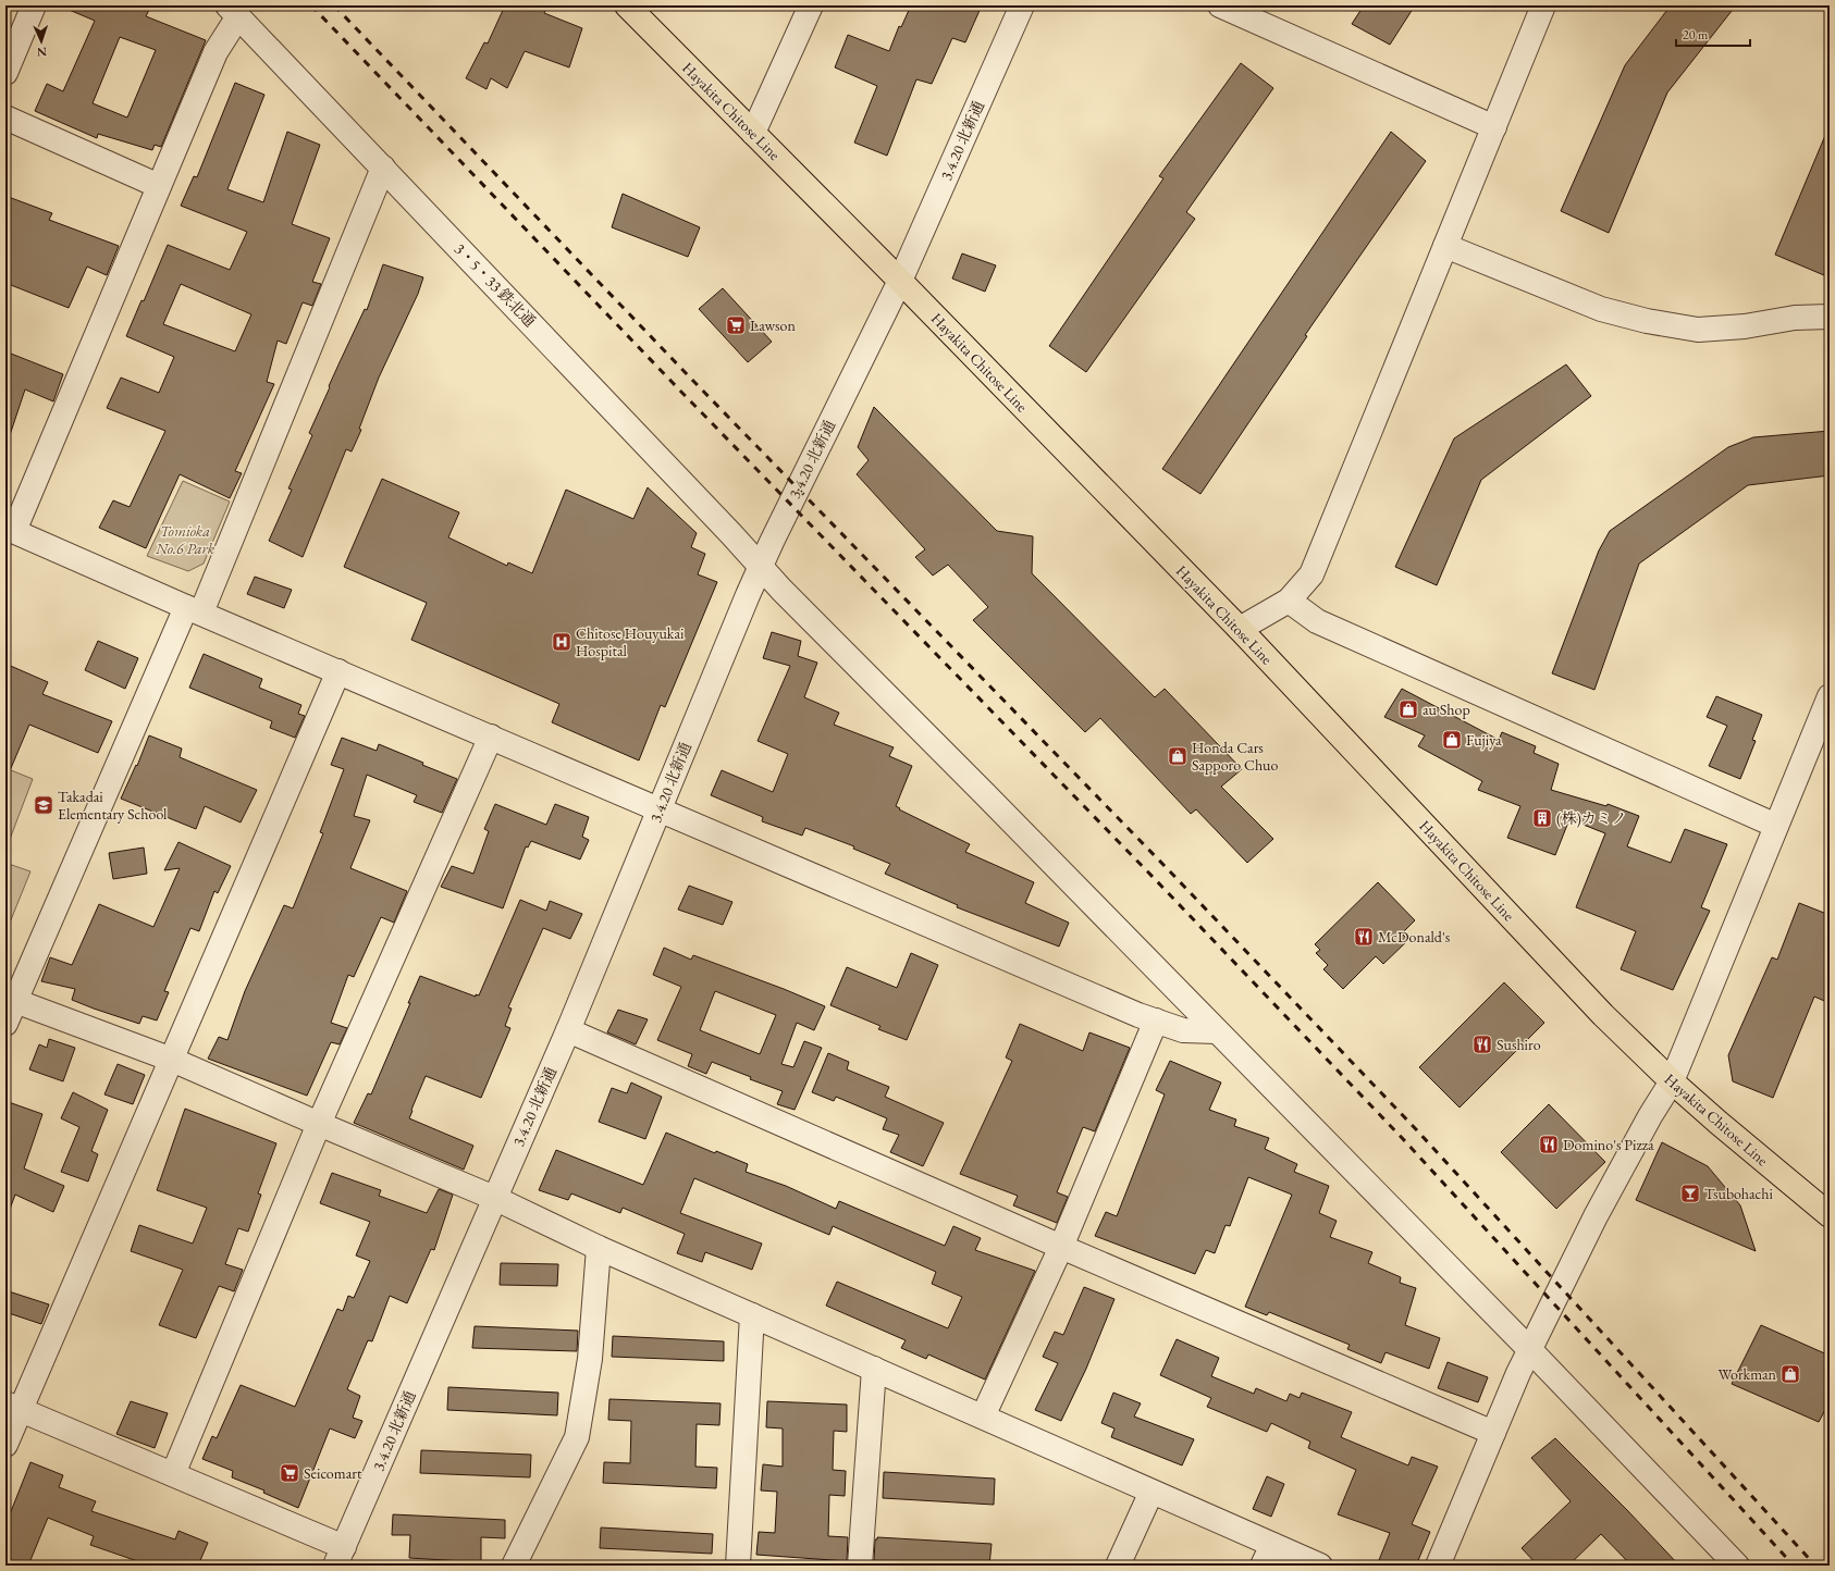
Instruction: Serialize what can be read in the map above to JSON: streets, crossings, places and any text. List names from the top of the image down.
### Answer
{
  "streets": {
    "main road": ["Hayakita Chitose Line"],
    "street": ["3.4.20 北新通", "3・5・33 鉄北通"]
  },
  "crossings": [
    ["Hayakita Chitose Line", "3.4.20 北新通"],
    ["3.4.20 北新通", "3・5・33 鉄北通"]
  ],
  "parks": ["Tomioka No.6 Park"],
  "places": {
    "supermarket": ["Lawson", "Seicomart"],
    "hospital": ["Chitose Houyukai Hospital"],
    "shop": [
      "au Shop",
      "Fujiya",
      "Honda Cars Sapporo Chuo",
      "Workman"
    ],
    "school or university": ["Takadai Elementary School"],
    "building": ["(株)カミノ"],
    "restaurant": ["McDonald's", "Sushiro", "Domino's Pizza"],
    "bar": ["Tsubohachi"]
  },
  "scale_bar": "20 m",
  "north": "bottom"
}
